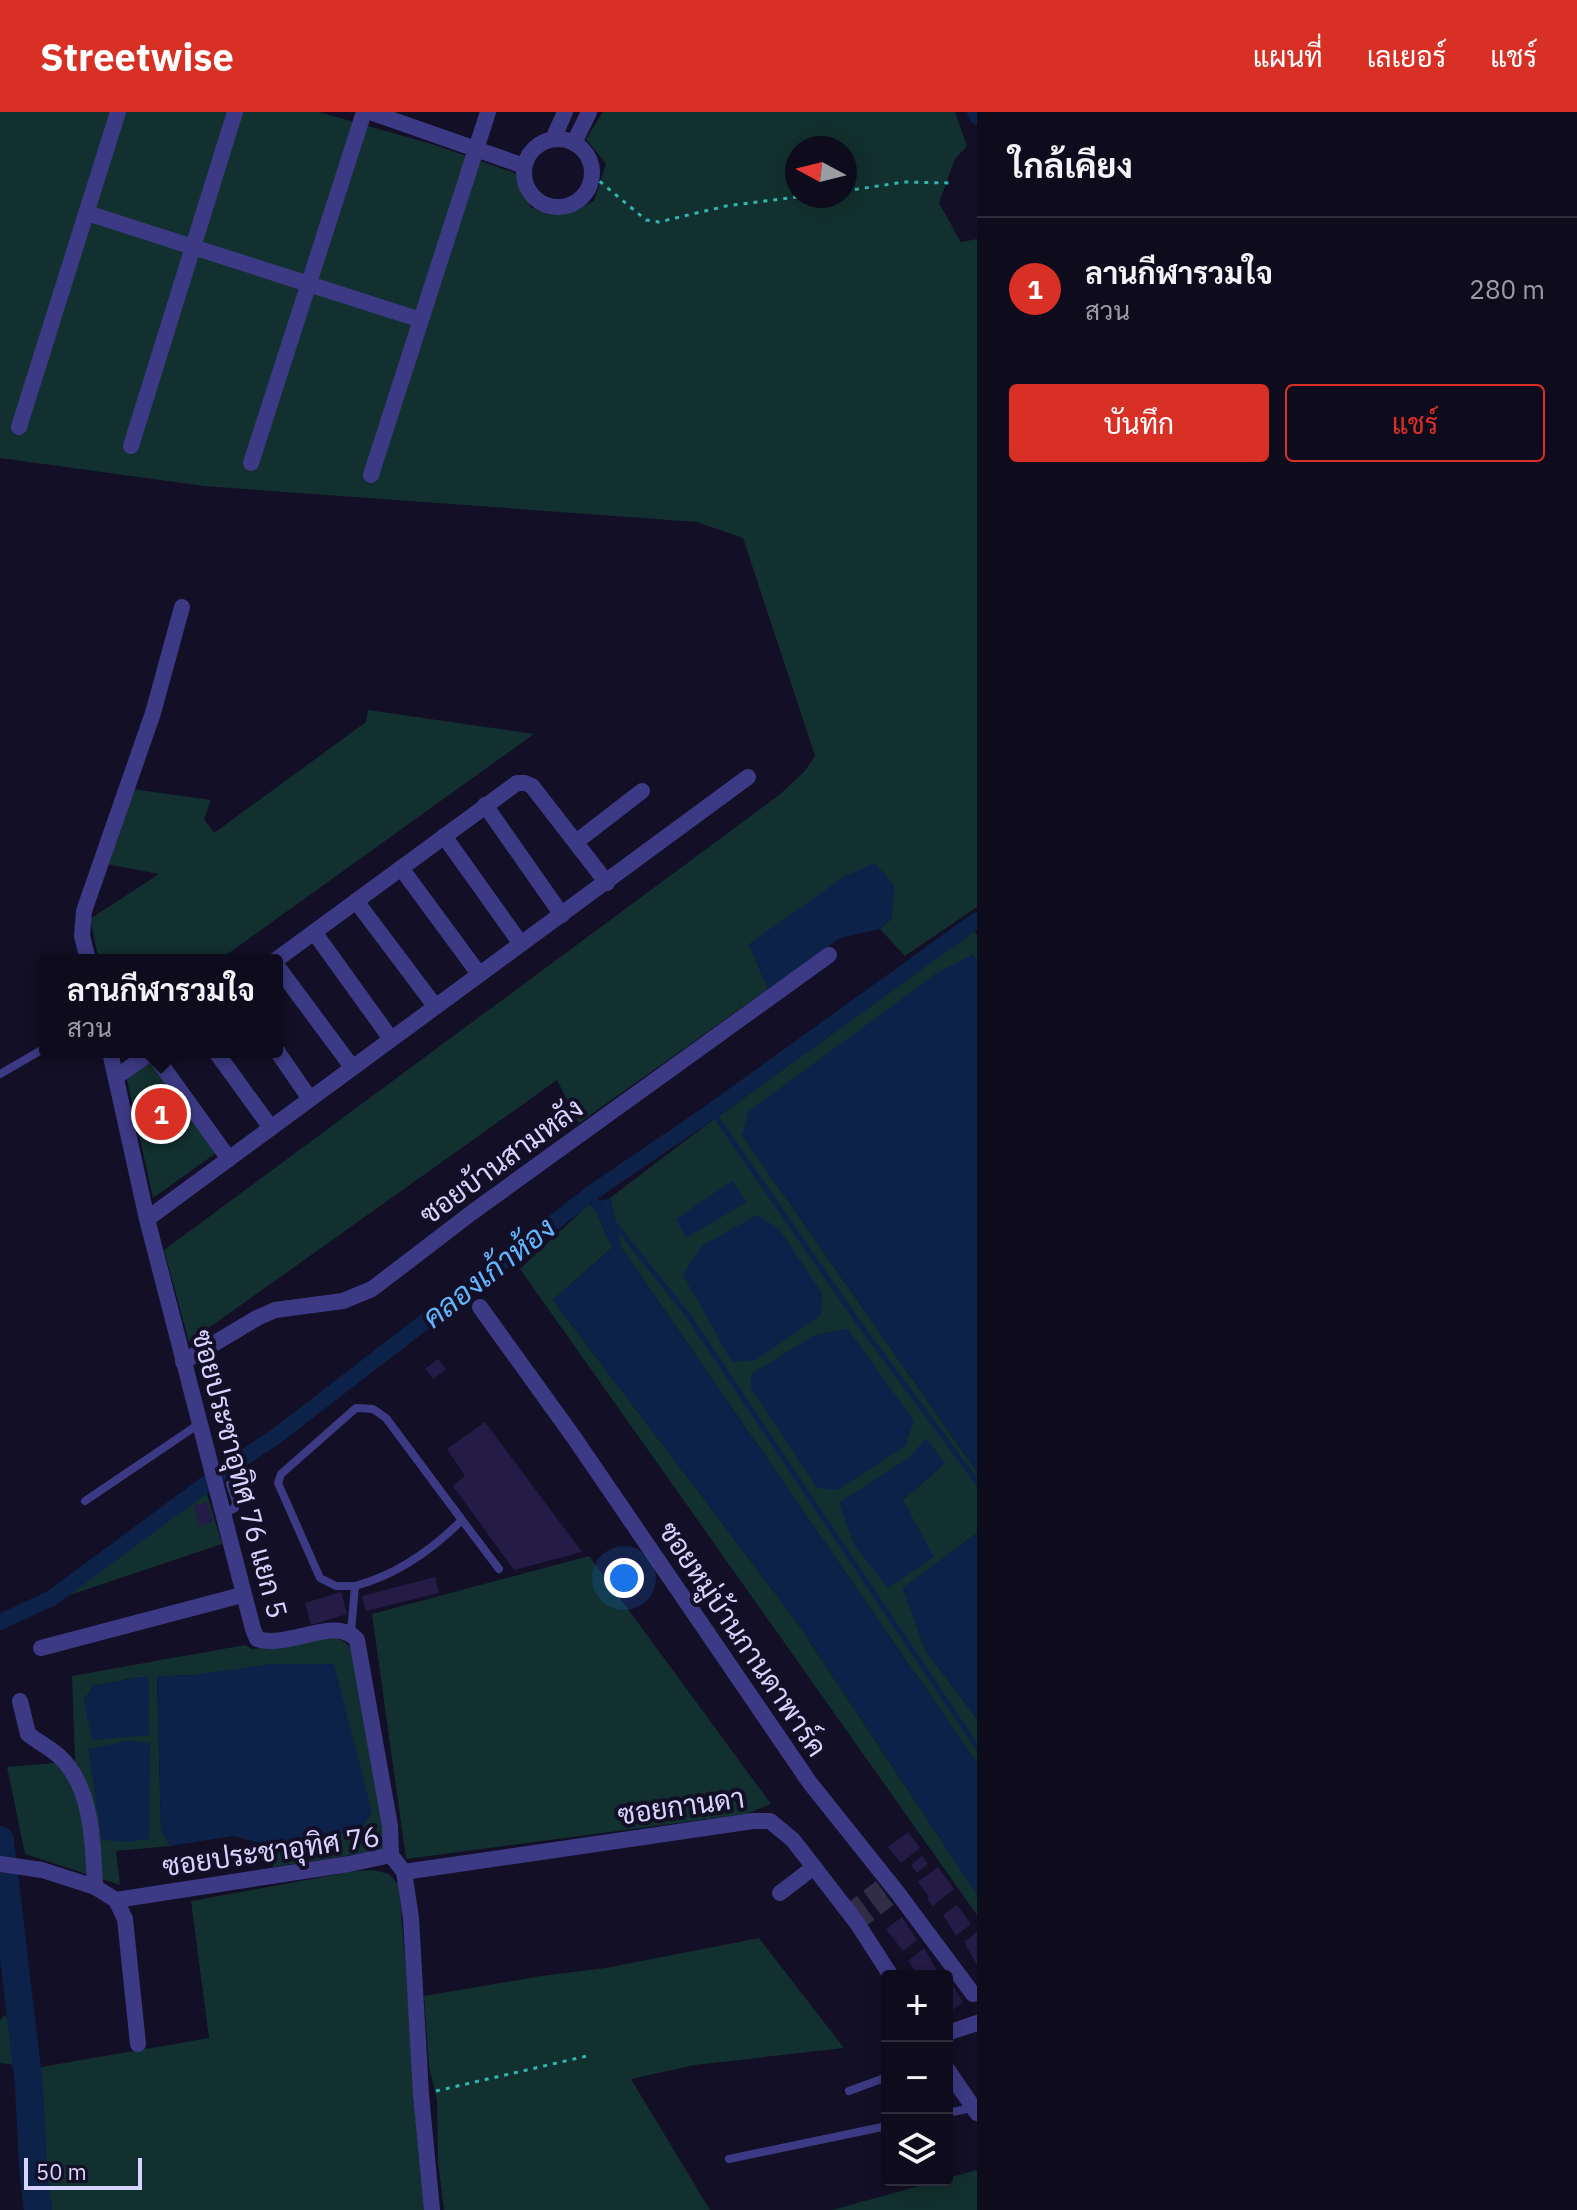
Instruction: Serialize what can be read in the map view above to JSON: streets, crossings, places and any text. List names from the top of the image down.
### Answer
{
  "streets": {
    "street": [
      "ซอยบ้านสามหลัง",
      "ซอยประชาอุทิศ 76 แยก 5",
      "ซอยหมู่บ้านกานดาพาร์ค",
      "ซอยกานดา",
      "ซอยประชาอุทิศ 76"
    ]
  },
  "crossings": [
    ["ซอยบ้านสามหลัง", "ซอยประชาอุทิศ 76 แยก 5"],
    ["ซอยกานดา", "ซอยประชาอุทิศ 76"]
  ],
  "water": ["คลองเก้าห้อง"],
  "scale_bar": "50 m",
  "north": "left",
  "page": {
    "header": "Streetwise",
    "nav": ["แผนที่", "เลเยอร์", "แชร์"],
    "heading": "ใกล้เคียง",
    "list": [
      {
        "mark": "1",
        "name": "ลานกีฬารวมใจ",
        "note": "สวน",
        "value": "280 m"
      }
    ],
    "buttons": ["บันทึก", "แชร์"],
    "popup": ["ลานกีฬารวมใจ", "สวน"],
    "pins": "1",
    "map_buttons": ["+", "−"],
    "scale": "50 m"
  }
}
